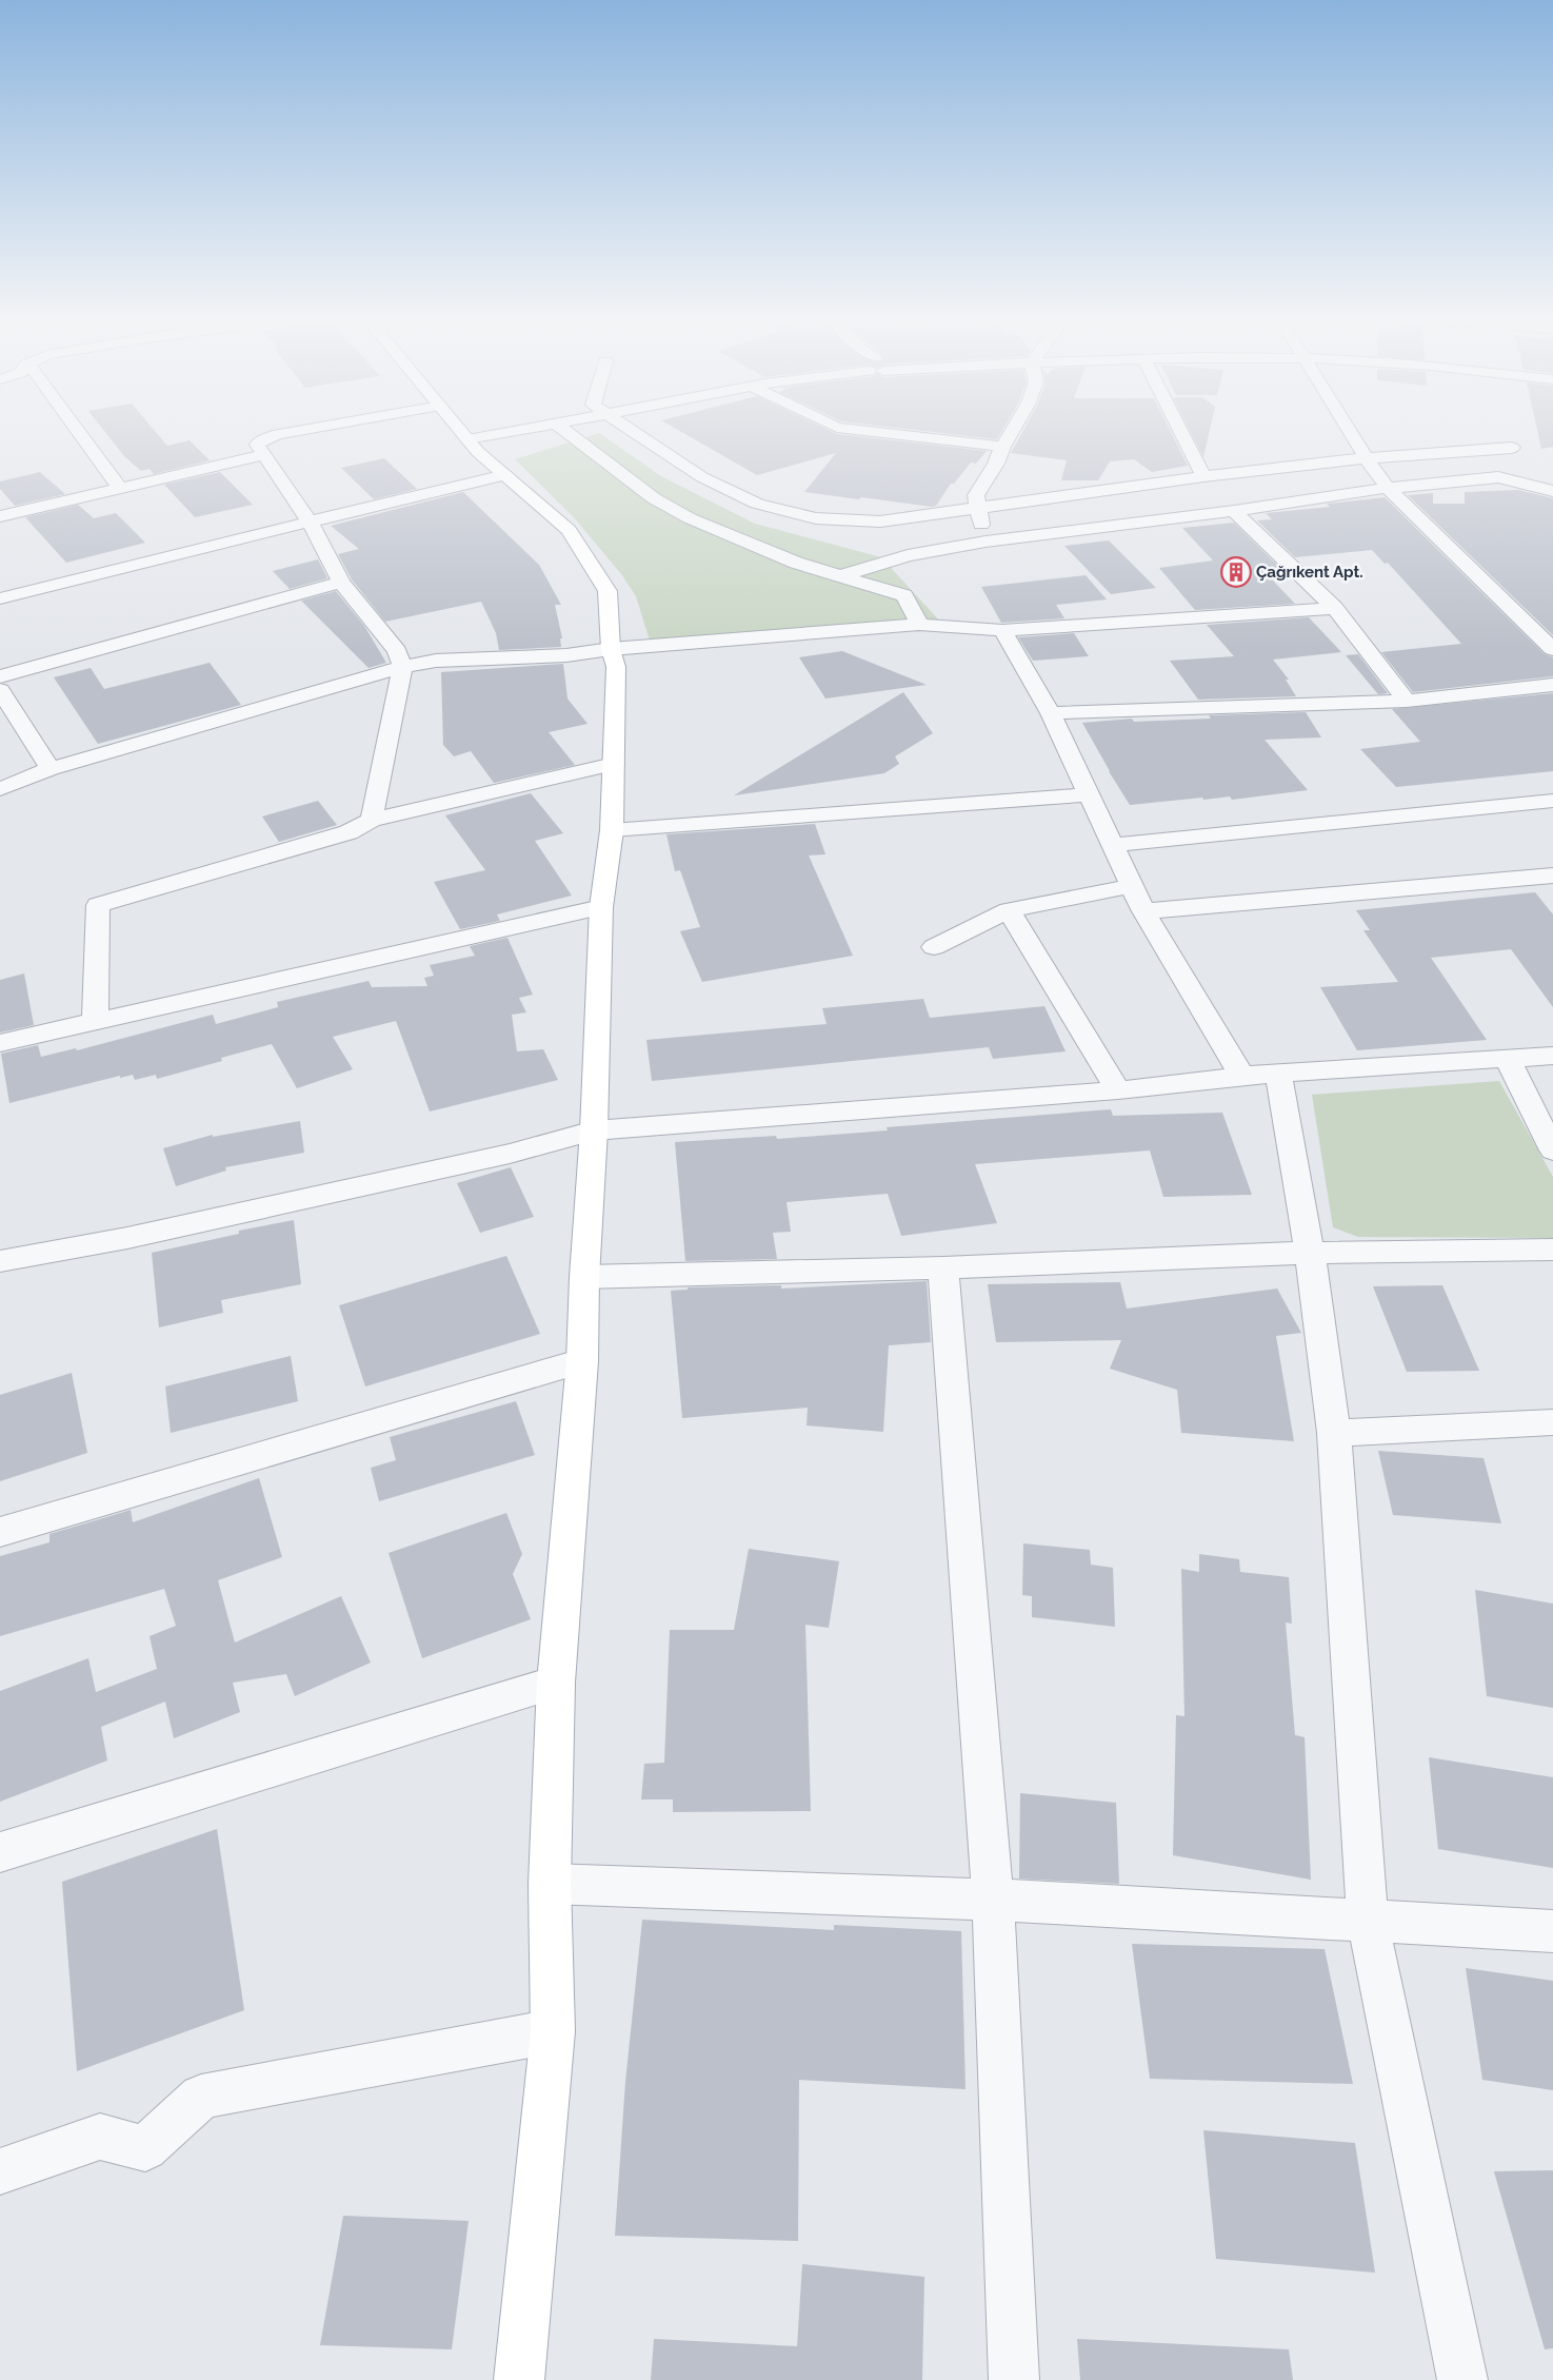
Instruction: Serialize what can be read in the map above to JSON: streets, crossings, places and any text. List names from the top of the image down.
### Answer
{
  "places": {
    "building": ["Çağrıkent Apt."]
  }
}
